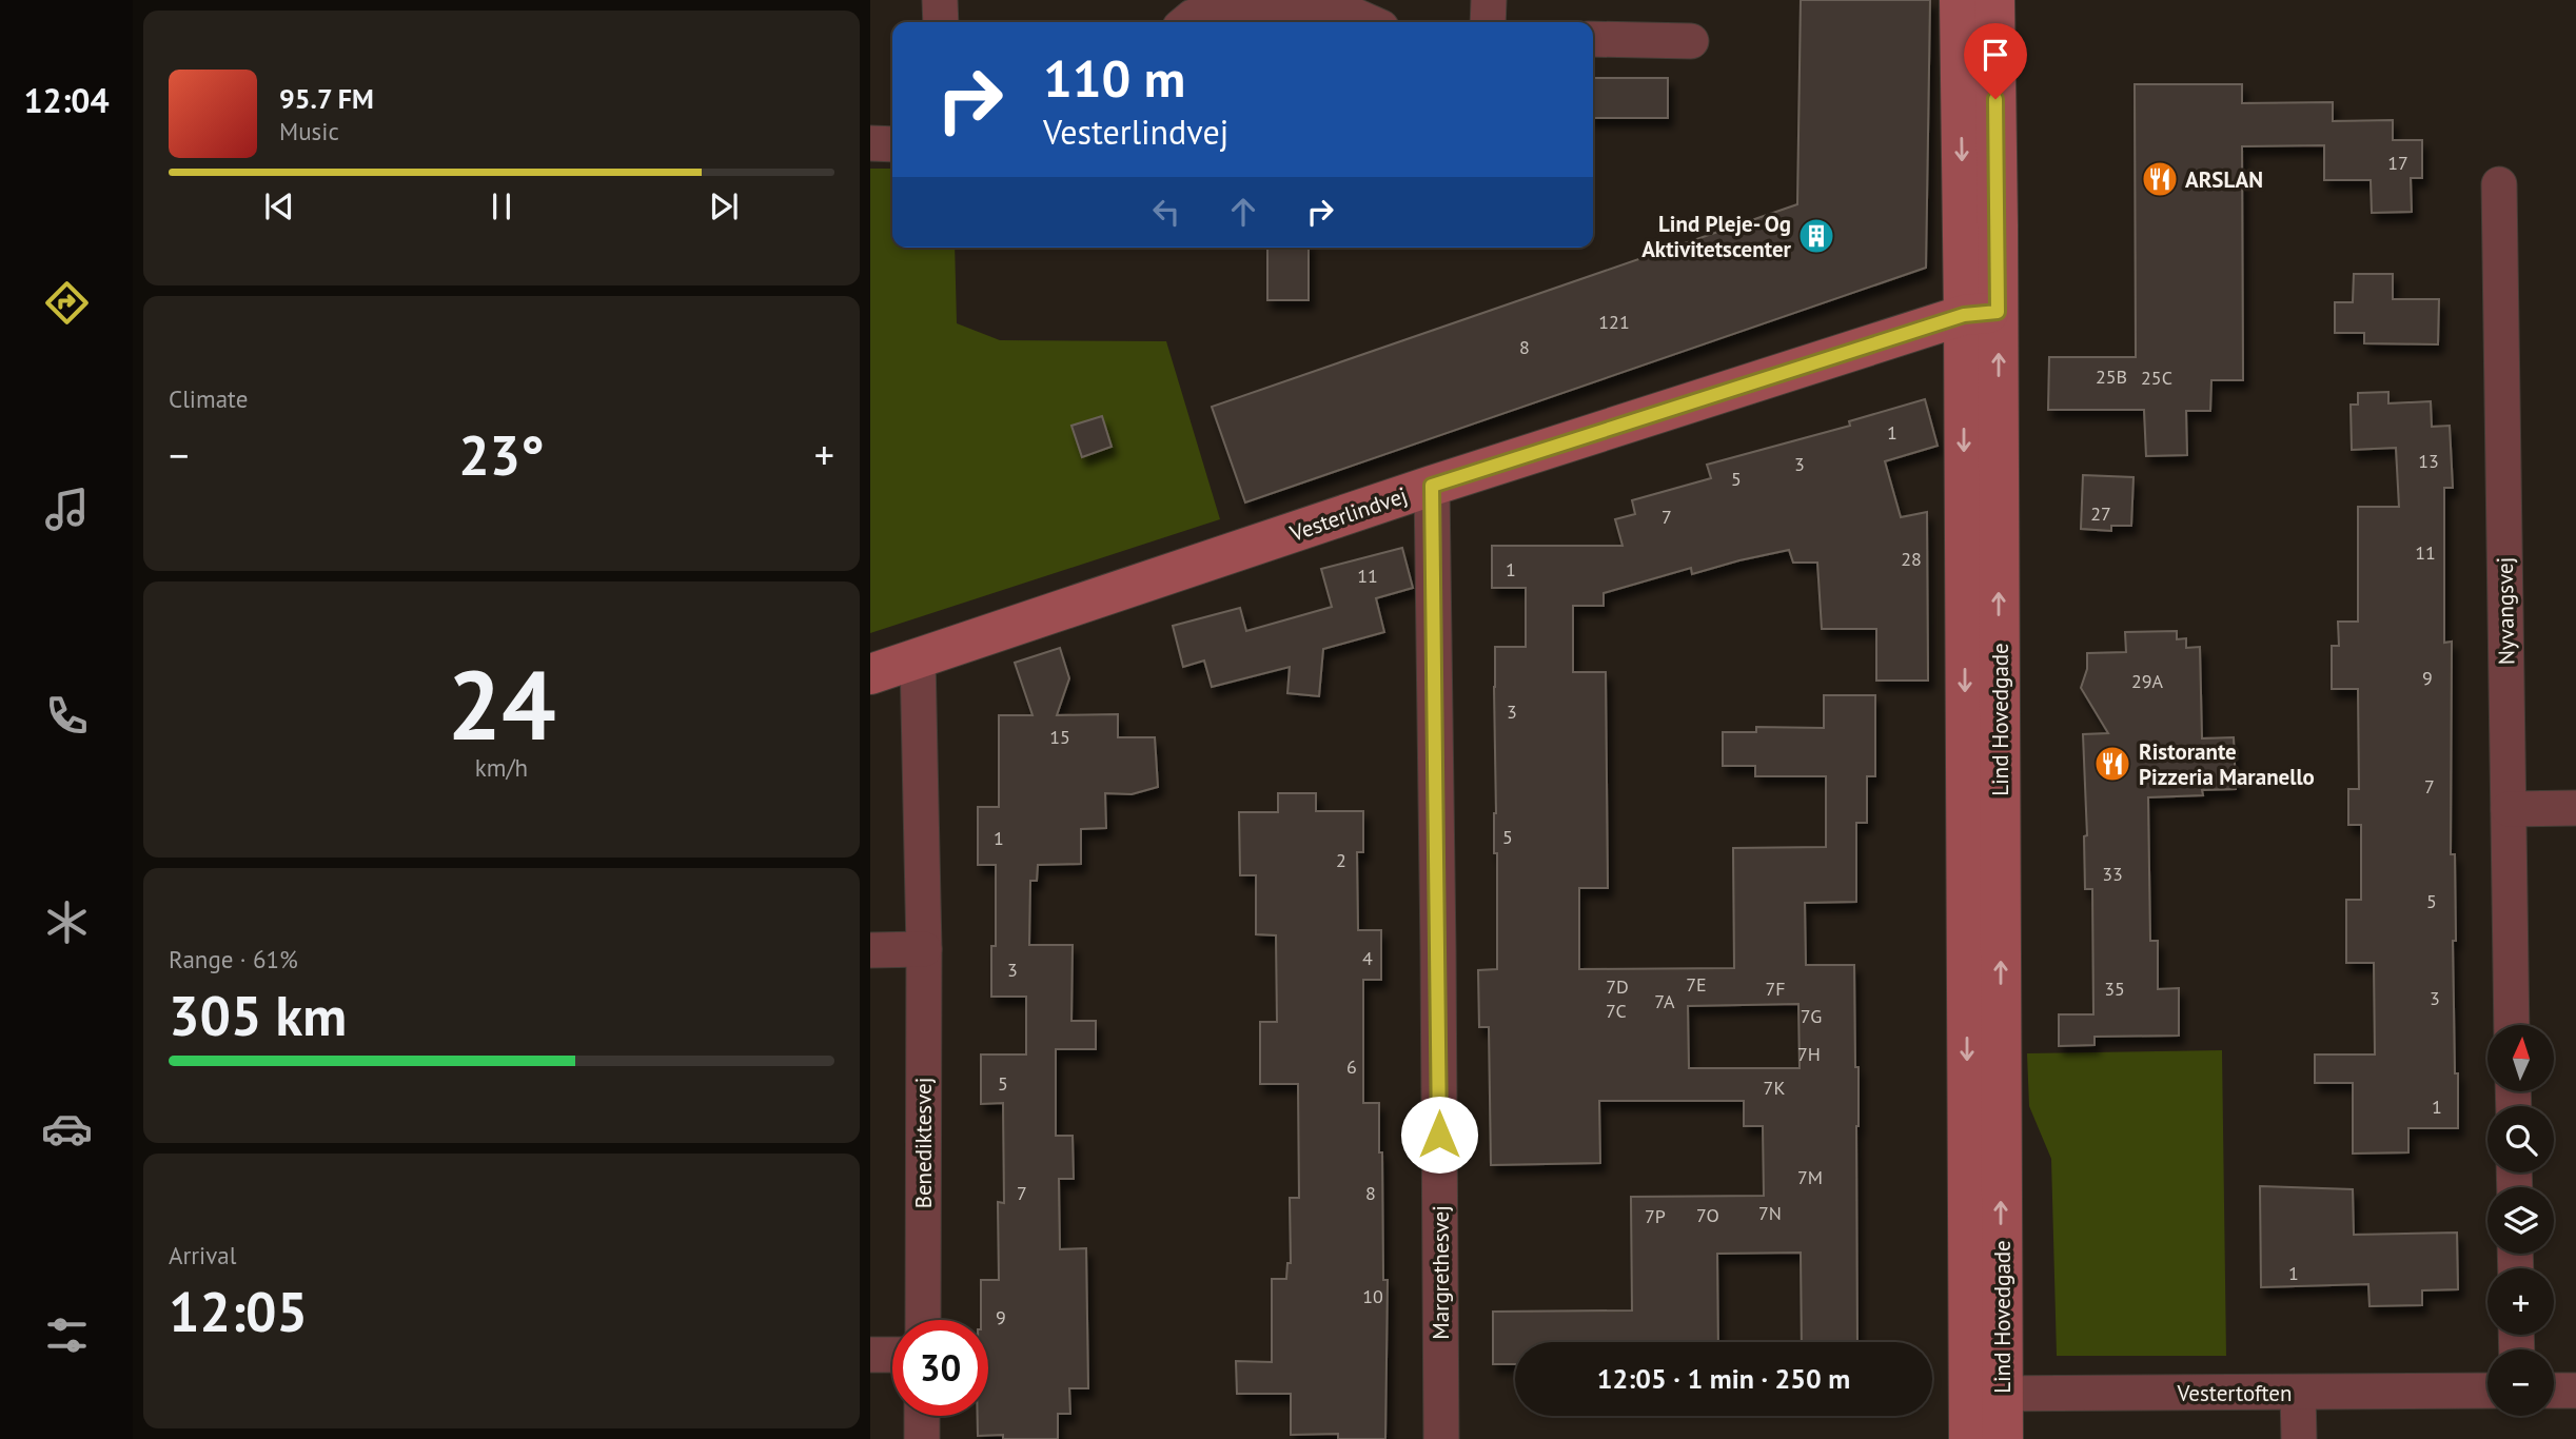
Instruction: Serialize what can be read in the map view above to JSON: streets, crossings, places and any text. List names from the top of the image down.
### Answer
{
  "streets": {
    "main road": ["Vesterlindvej", "Lind Hovedgade"],
    "street": [
      "Nyvangsvej",
      "Benediktesvej",
      "Margrethesvej",
      "Vestertoften"
    ]
  },
  "crossings": [
    ["Vesterlindvej", "Lind Hovedgade"],
    ["Vesterlindvej", "Benediktesvej"],
    ["Vesterlindvej", "Margrethesvej"],
    ["Lind Hovedgade", "Vestertoften"]
  ],
  "places": {
    "restaurant": ["ARSLAN", "Ristorante Pizzeria Maranello"],
    "building": ["Lind Pleje- Og Aktivitetscenter"]
  },
  "house_numbers": [
    "17",
    "121",
    "8",
    "25B",
    "25C",
    "1",
    "13",
    "3",
    "5",
    "27",
    "7",
    "11",
    "28",
    "1",
    "11",
    "9",
    "29A",
    "3",
    "15",
    "7",
    "5",
    "1",
    "2",
    "33",
    "5",
    "4",
    "3",
    "7E",
    "7D",
    "7F",
    "35",
    "3",
    "7A",
    "7C",
    "7G",
    "7H",
    "6",
    "5",
    "7K",
    "1",
    "7M",
    "7",
    "8",
    "7N",
    "7O",
    "7P",
    "1",
    "10",
    "9"
  ],
  "north": "top",
  "page": {
    "tabs": "12:04",
    "turn": ["110 m", "Vesterlindvej"],
    "song": ["95.7 FM", "Music"],
    "tile": [
      "Climate",
      ["24", "km/h"],
      ["Range · 61%", "305 km"],
      ["Arrival", "12:05"]
    ],
    "heat": ["−", "23°", "+"],
    "map_buttons": ["+", "−"],
    "limit": "30",
    "trip": "12:05 · 1 min · 250 m"
  }
}
